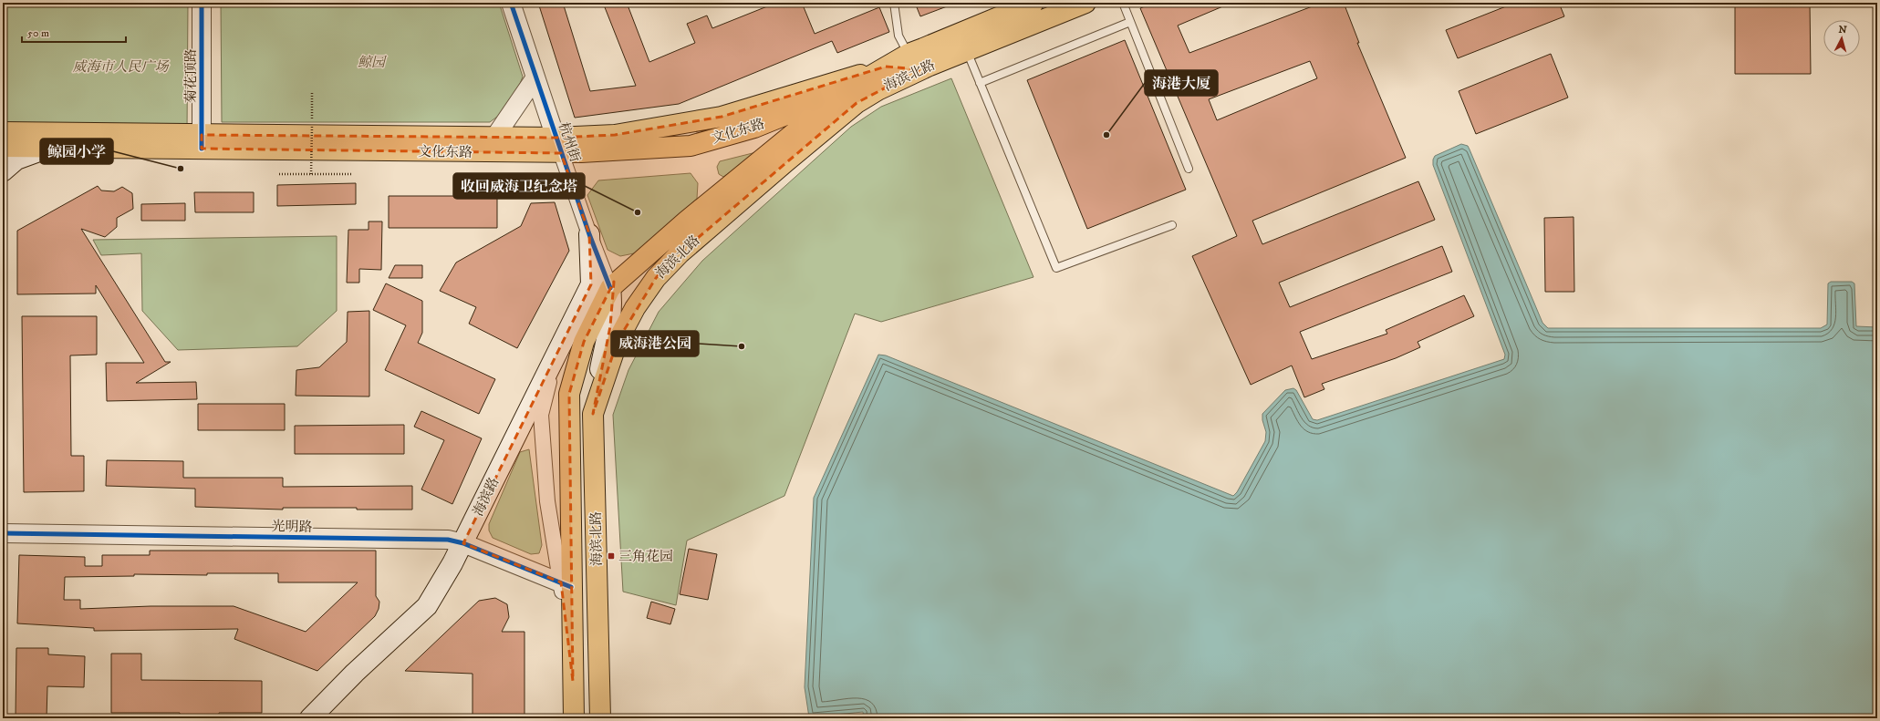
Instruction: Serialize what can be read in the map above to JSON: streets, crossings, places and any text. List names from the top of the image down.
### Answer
{
  "streets": {
    "main road": ["海滨北路", "文化东路", "海滨路"],
    "street": ["菊花顶路", "杭州街", "光明路"]
  },
  "crossings": [
    ["菊花顶路", "文化东路"],
    ["海滨北路", "文化东路"],
    ["海滨北路", "杭州街"],
    ["海滨北路", "光明路"],
    ["文化东路", "杭州街"],
    ["杭州街", "海滨路"],
    ["海滨路", "光明路"]
  ],
  "parks": ["鲸园", "威海市人民广场"],
  "places": {
    "other": [
      "海港大厦",
      "鲸园小学",
      "收回威海卫纪念塔",
      "威海港公园"
    ],
    "transit": ["三角花园"]
  },
  "scale_bar": "50 m",
  "north": "top"
}
